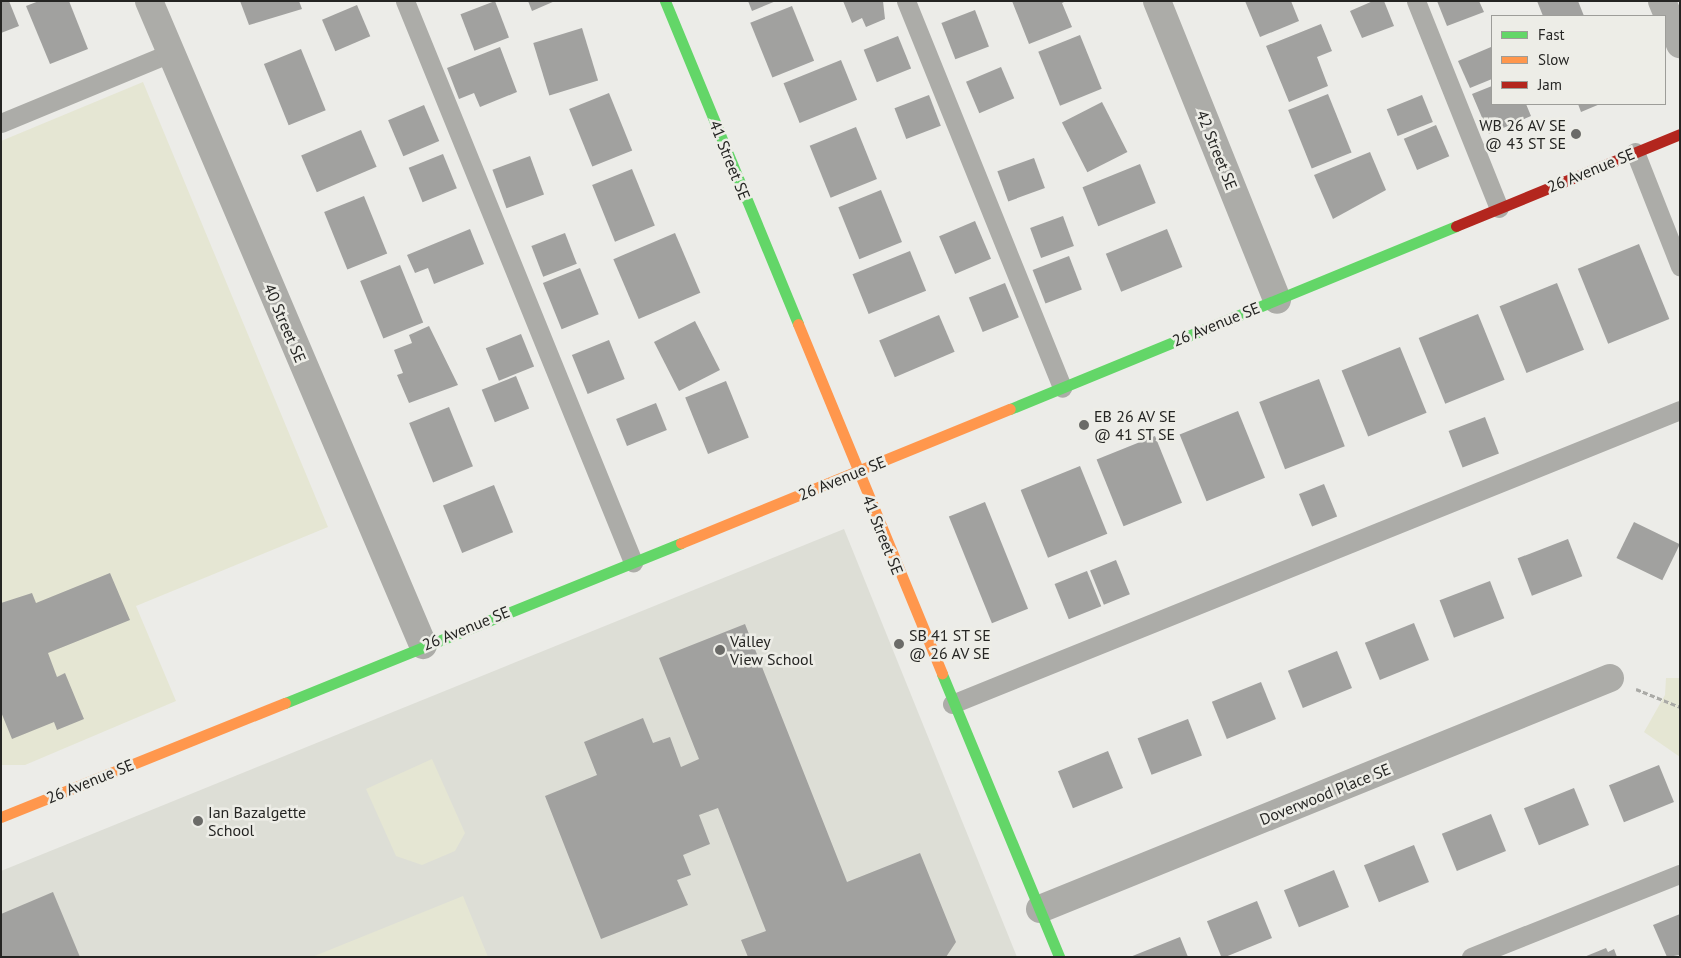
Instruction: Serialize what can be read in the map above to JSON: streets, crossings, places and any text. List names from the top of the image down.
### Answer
{
  "streets": {
    "street": [
      "42 Street SE",
      "41 Street SE",
      "26 Avenue SE",
      "40 Street SE",
      "Doverwood Place SE"
    ]
  },
  "crossings": [
    ["42 Street SE", "26 Avenue SE"],
    ["41 Street SE", "26 Avenue SE"],
    ["41 Street SE", "Doverwood Place SE"],
    ["26 Avenue SE", "40 Street SE"]
  ],
  "places": [
    "WB 26 AV SE @ 43 ST SE",
    "EB 26 AV SE @ 41 ST SE",
    "SB 41 ST SE @ 26 AV SE",
    "Valley View School",
    "Ian Bazalgette School"
  ],
  "legend": ["Fast", "Slow", "Jam"]
}
